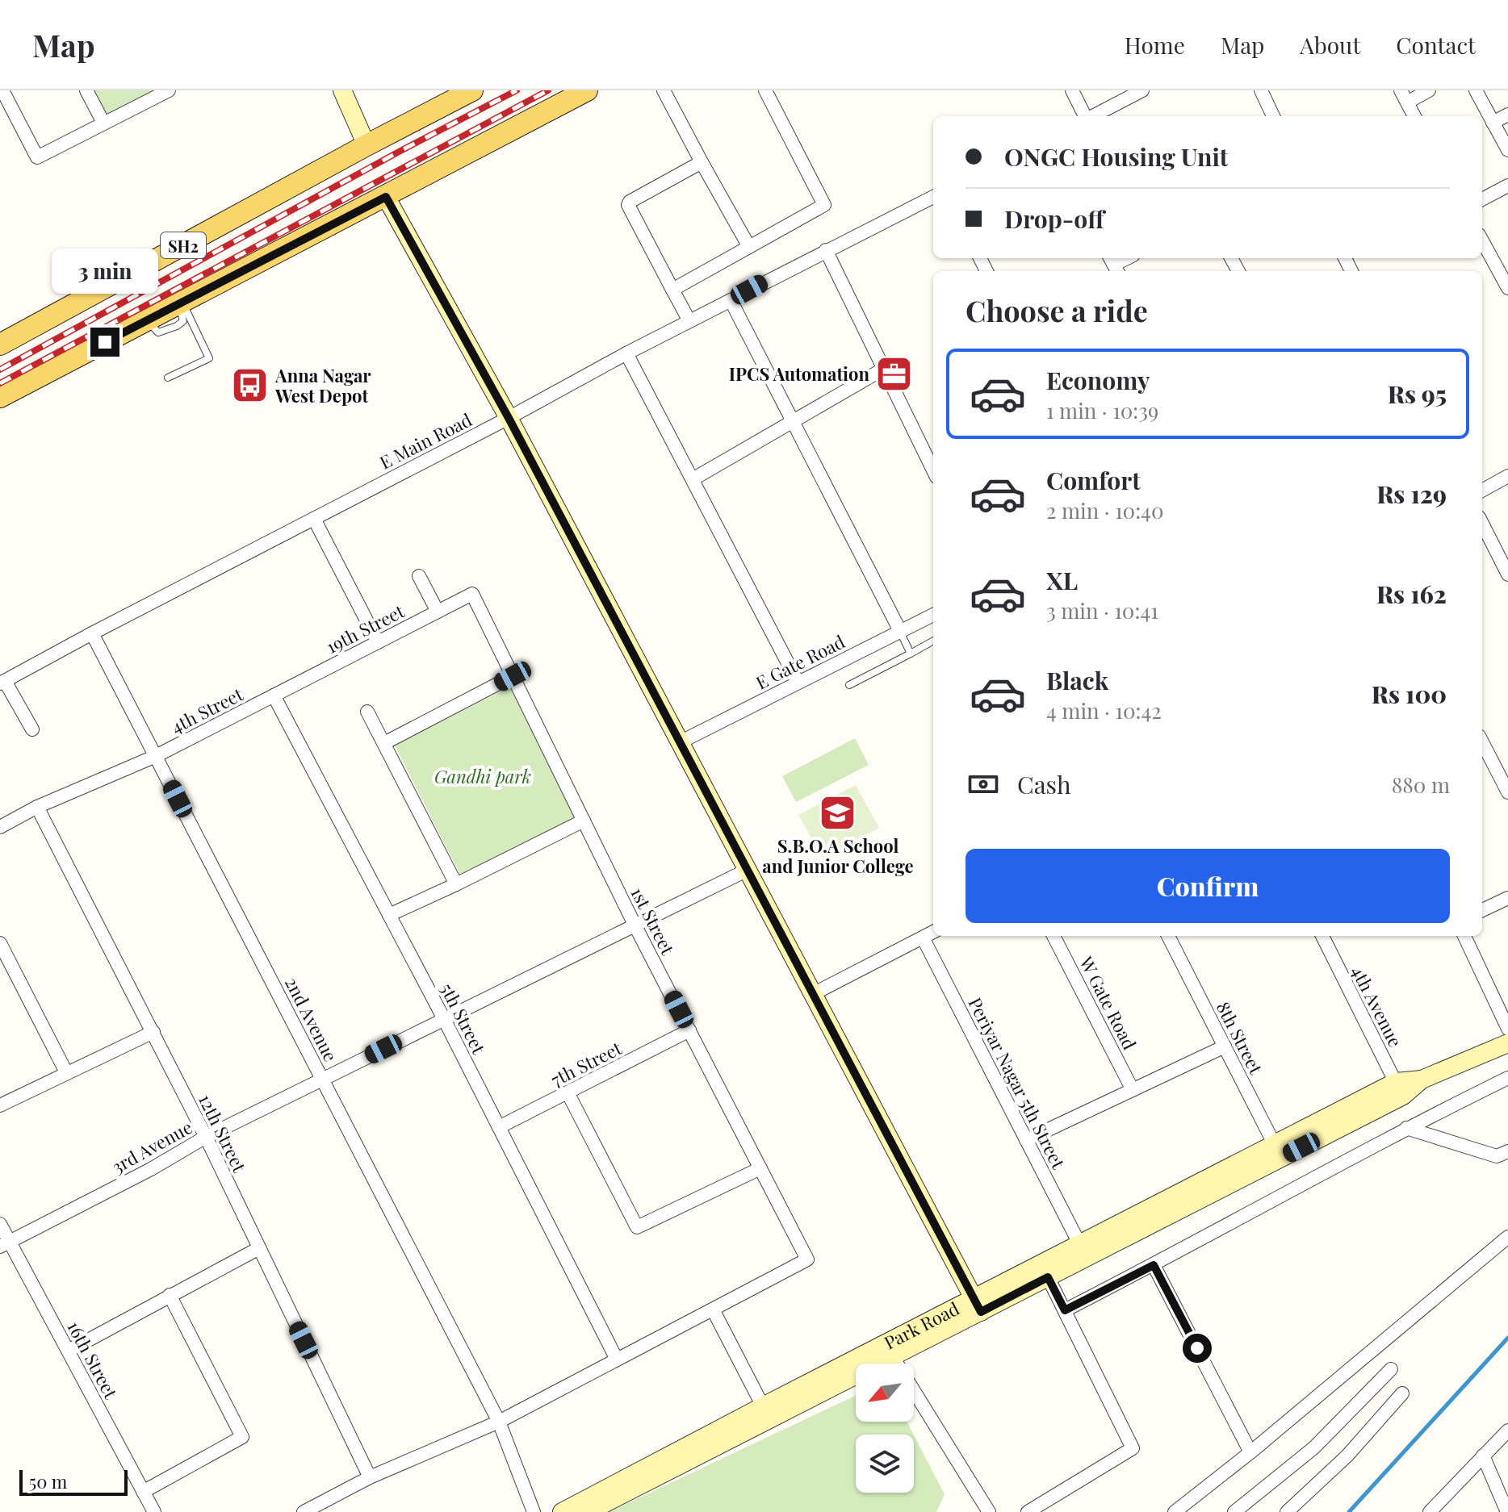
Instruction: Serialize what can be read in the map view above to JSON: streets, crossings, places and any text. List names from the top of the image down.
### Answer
{
  "streets": {
    "main road": ["SH2"],
    "street": [
      "E Main Road",
      "19th Street",
      "E Gate Road",
      "4th Street",
      "1st Street",
      "W Gate Road",
      "4th Avenue",
      "5th Street",
      "2nd Avenue",
      "8th Street",
      "7th Street",
      "Periyar Nagar 5th Street",
      "12th Street",
      "3rd Avenue",
      "Park Road",
      "16th Street"
    ]
  },
  "crossings": [
    ["E Main Road", "2nd Avenue"],
    ["19th Street", "4th Street"],
    ["19th Street", "1st Street"],
    ["19th Street", "5th Street"],
    ["4th Street", "5th Street"],
    ["4th Street", "2nd Avenue"],
    ["1st Street", "7th Street"],
    ["1st Street", "3rd Avenue"],
    ["4th Avenue", "Park Road"],
    ["5th Street", "7th Street"],
    ["5th Street", "3rd Avenue"],
    ["2nd Avenue", "3rd Avenue"],
    ["8th Street", "Park Road"],
    ["Periyar Nagar 5th Street", "Park Road"],
    ["12th Street", "3rd Avenue"],
    ["3rd Avenue", "16th Street"]
  ],
  "parks": ["Gandhi park"],
  "places": {
    "office": ["IPCS Automation"],
    "bus stop": ["Anna Nagar West Depot"],
    "school or university": ["S.B.O.A School and Junior College"]
  },
  "scale_bar": "50 m",
  "north": "bottom left",
  "page": {
    "header": "Map",
    "nav": [
      "Home",
      "Map",
      "About",
      "Contact"
    ],
    "banner": ["ONGC Housing Unit", "Drop-off"],
    "bubble": "3 min",
    "heading": "Choose a ride",
    "list": [
      {
        "name": "Economy",
        "note": "1 min · 10:39",
        "value": "Rs 95"
      },
      {
        "name": "Comfort",
        "note": "2 min · 10:40",
        "value": "Rs 129"
      },
      {
        "name": "XL",
        "note": "3 min · 10:41",
        "value": "Rs 162"
      },
      {
        "name": "Black",
        "note": "4 min · 10:42",
        "value": "Rs 100"
      }
    ],
    "pay": ["Cash", "880 m"],
    "buttons": "Confirm",
    "scale": "50 m"
  }
}
